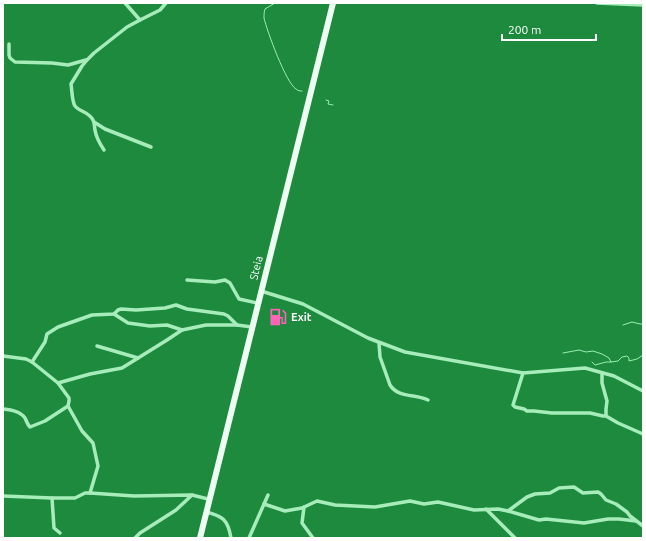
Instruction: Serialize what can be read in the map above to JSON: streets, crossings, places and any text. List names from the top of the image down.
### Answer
{
  "streets": {
    "main road": ["Steia"]
  },
  "places": {
    "fuel station": ["Exit"]
  },
  "scale_bar": "200 m"
}
